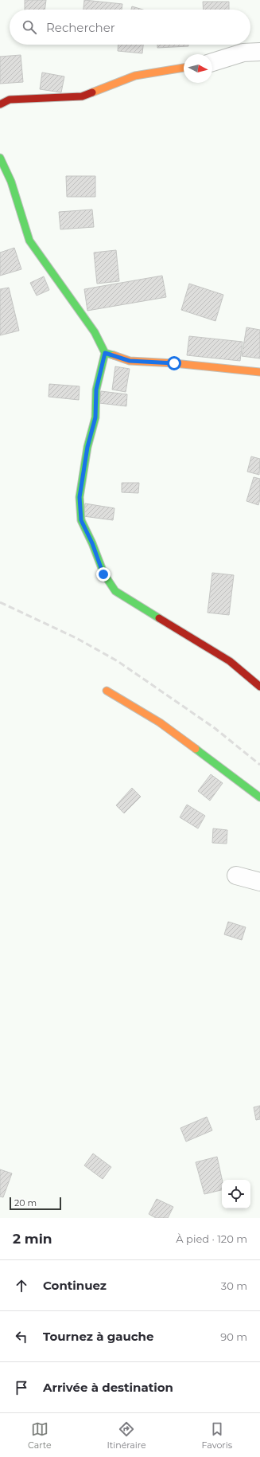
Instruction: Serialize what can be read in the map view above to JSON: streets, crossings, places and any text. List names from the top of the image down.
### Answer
{
  "scale_bar": "20 m",
  "north": "right",
  "page": {
    "search": "Rechercher",
    "scale": "20 m",
    "heading": ["2 min", "À pied · 120 m"],
    "list": [
      ["Continuez", "30 m"],
      ["Tournez à gauche", "90 m"],
      "Arrivée à destination"
    ],
    "nav": ["Carte", "Itinéraire", "Favoris"]
  }
}
